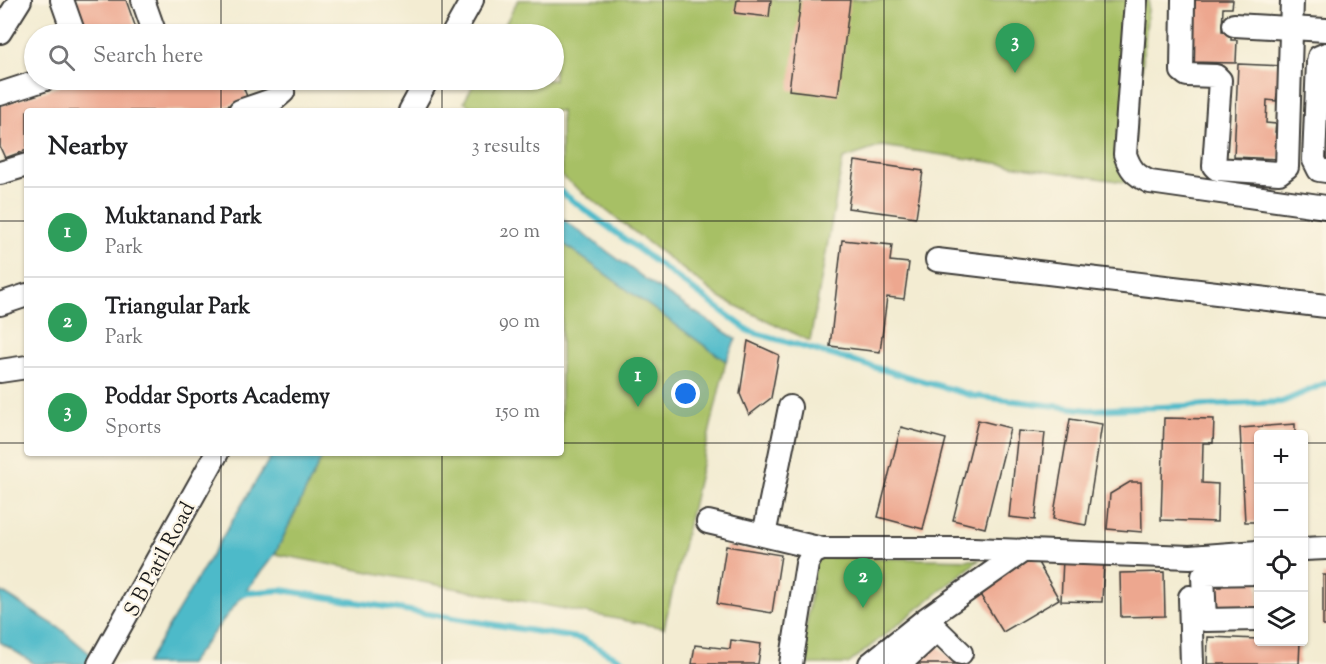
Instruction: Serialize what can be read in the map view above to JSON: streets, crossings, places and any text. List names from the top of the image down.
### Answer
{
  "streets": {
    "street": ["S B Patil Road"]
  },
  "page": {
    "pins": ["3", "1", "2"],
    "search": "Search here",
    "heading": ["Nearby", "3 results"],
    "list": [
      {
        "mark": "1",
        "name": "Muktanand Park",
        "note": "Park",
        "value": "20 m"
      },
      {
        "mark": "2",
        "name": "Triangular Park",
        "note": "Park",
        "value": "90 m"
      },
      {
        "mark": "3",
        "name": "Poddar Sports Academy",
        "note": "Sports",
        "value": "150 m"
      }
    ],
    "map_buttons": ["+", "−"]
  }
}
